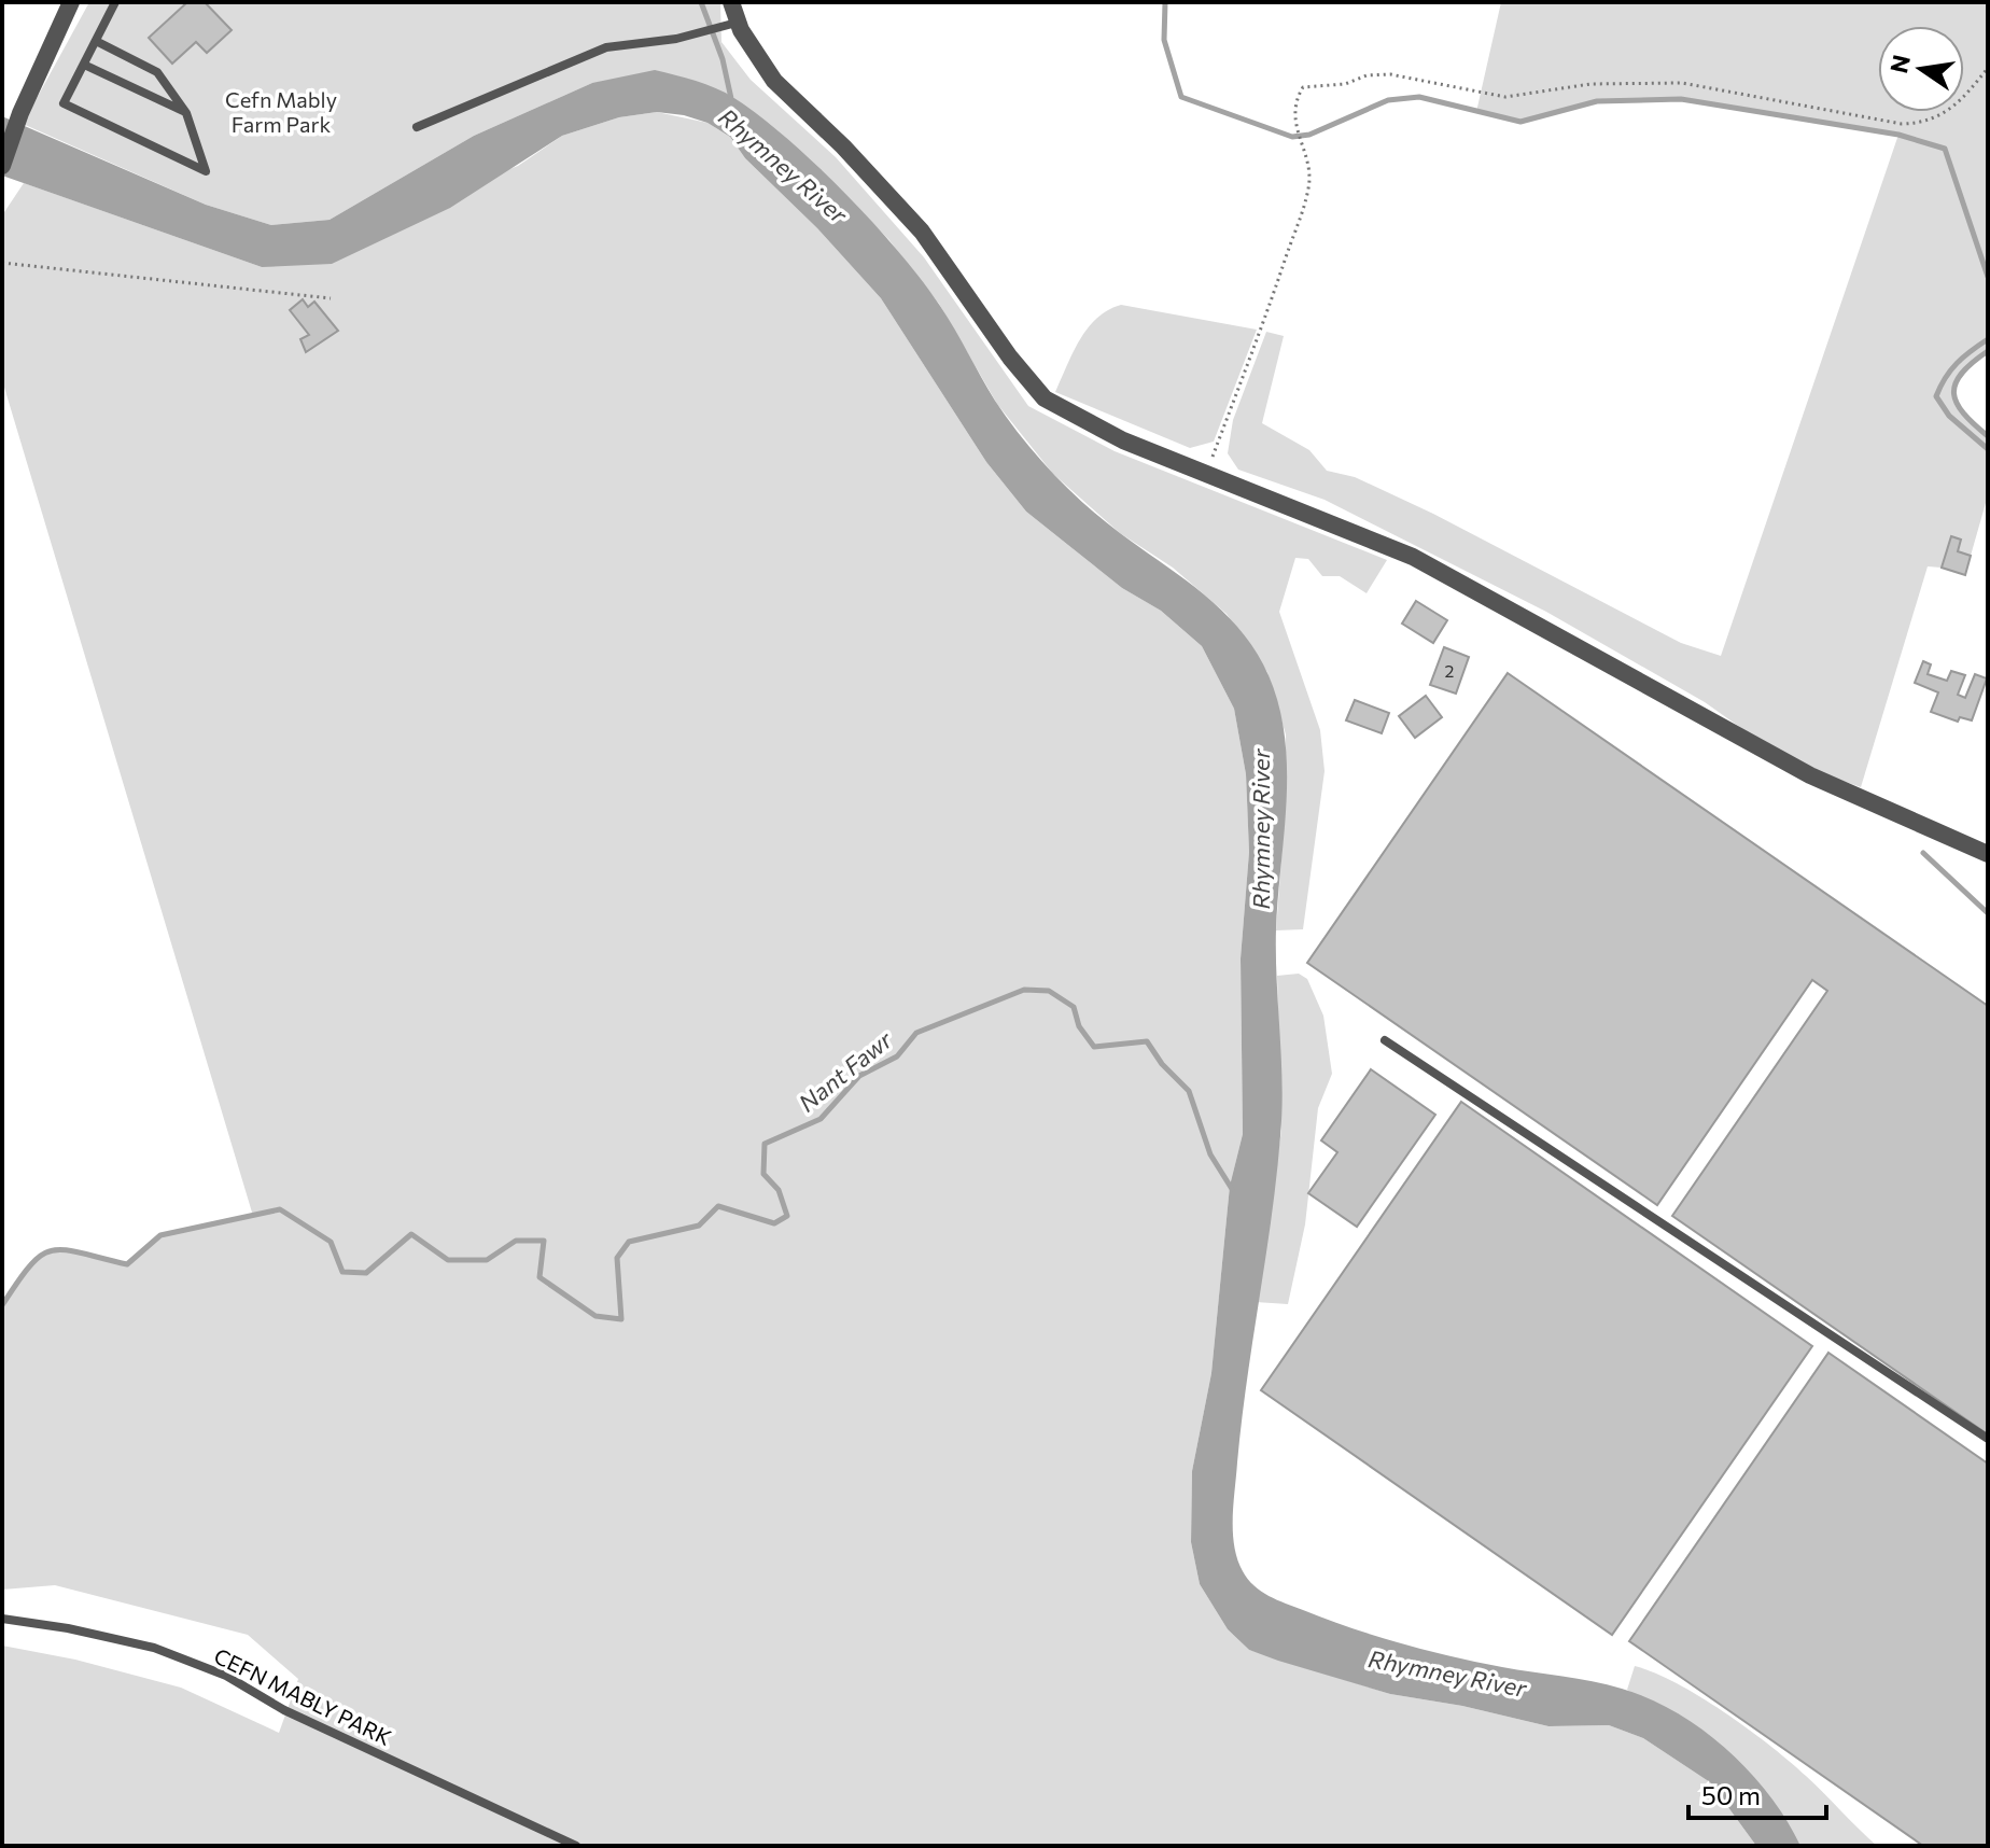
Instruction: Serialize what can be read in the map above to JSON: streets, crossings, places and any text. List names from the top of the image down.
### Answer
{
  "streets": {
    "lane": ["CEFN MABLY PARK"]
  },
  "water": ["Rhymney River", "Nant Fawr"],
  "parks": ["Cefn Mably Farm Park"],
  "house_numbers": ["2"],
  "scale_bar": "50 m",
  "north": "left"
}
